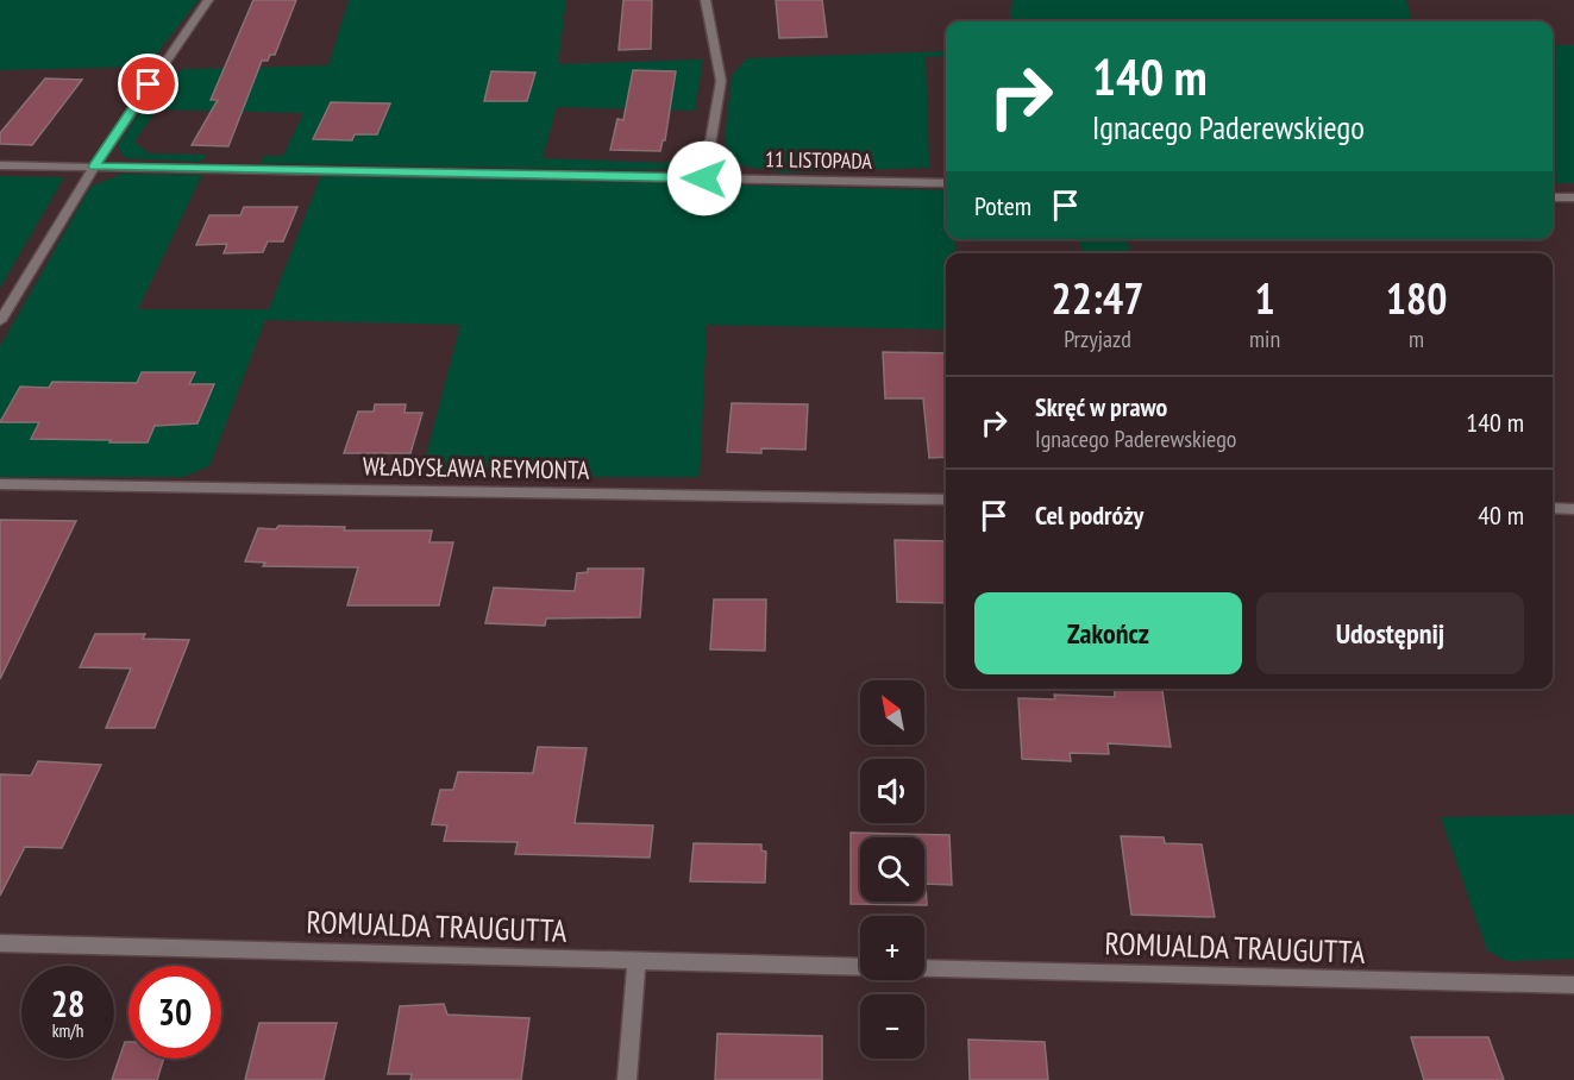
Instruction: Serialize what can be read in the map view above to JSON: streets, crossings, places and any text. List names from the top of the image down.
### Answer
{
  "streets": {
    "street": ["11 LISTOPADA", "WŁADYSŁAWA REYMONTA", "ROMUALDA TRAUGUTTA"]
  },
  "north": "top left",
  "page": {
    "turn": ["140 m", "Ignacego Paderewskiego"],
    "then": "Potem",
    "eta": [
      "22:47",
      "Przyjazd",
      "1",
      "min",
      "180",
      "m"
    ],
    "list": [
      {
        "name": "Skręć w prawo",
        "note": "Ignacego Paderewskiego",
        "value": "140 m"
      },
      {
        "name": "Cel podróży",
        "value": "40 m"
      }
    ],
    "buttons": ["Zakończ", "Udostępnij"],
    "map_buttons": ["+", "−"],
    "speed": "28 km/h",
    "limit": "30"
  }
}
